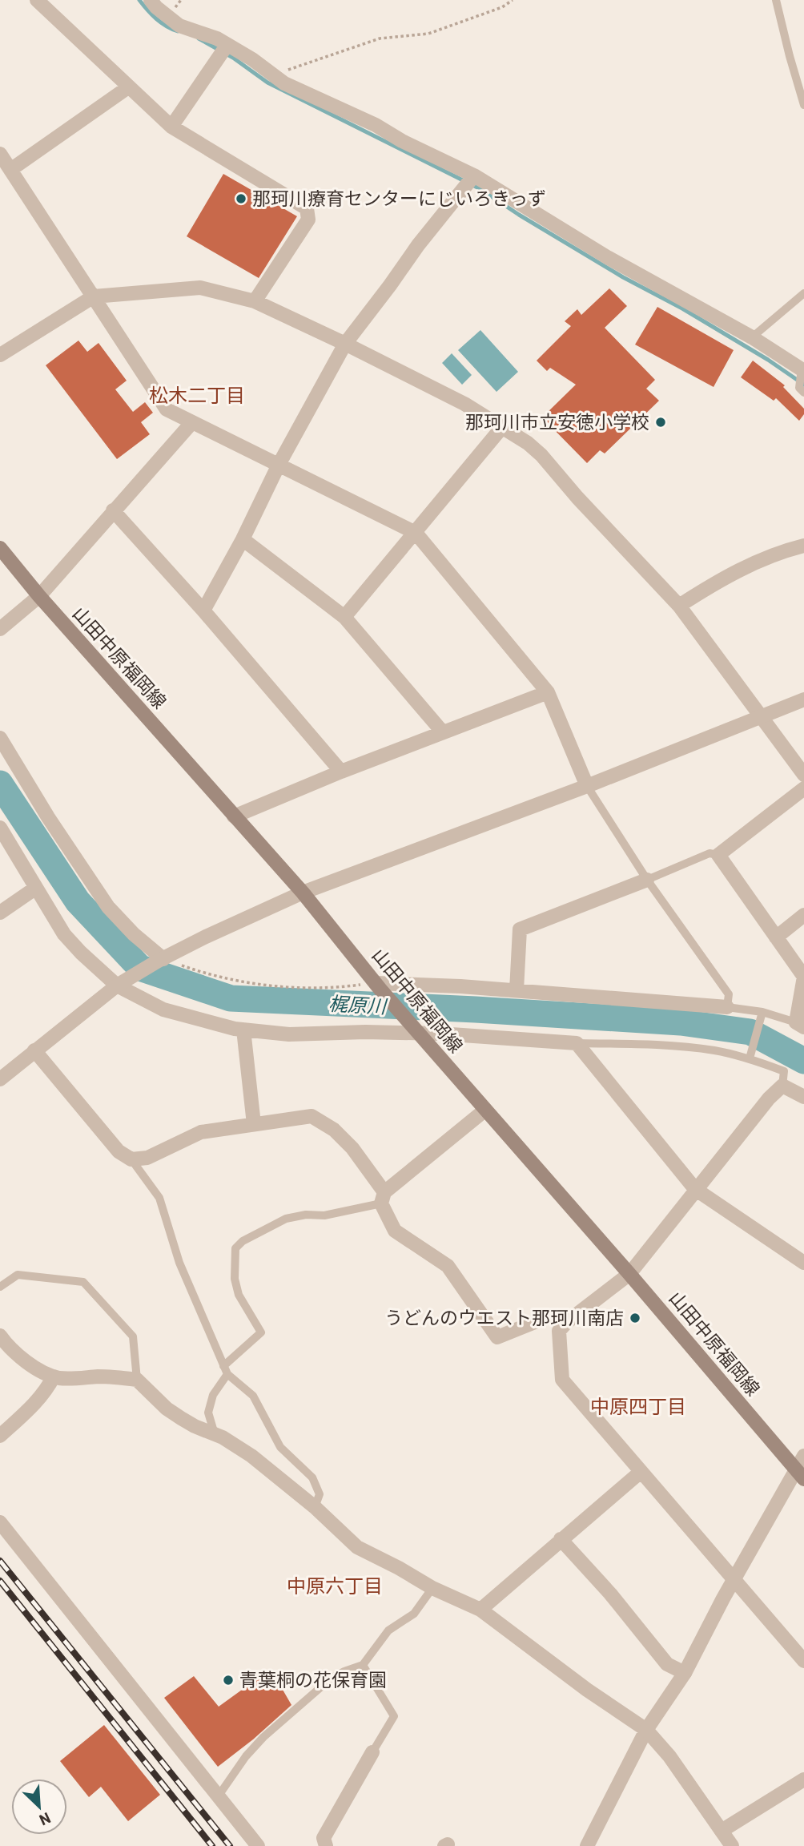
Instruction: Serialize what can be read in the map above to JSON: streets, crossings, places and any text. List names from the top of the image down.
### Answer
{
  "streets": {
    "main road": ["山田中原福岡線"]
  },
  "districts": ["松木二丁目", "中原四丁目", "中原六丁目"],
  "water": ["梶原川"],
  "places": [
    "那珂川療育センターにじいろきっず",
    "那珂川市立安徳小学校",
    "うどんのウエスト那珂川南店",
    "青葉桐の花保育園"
  ],
  "north": "bottom right"
}
